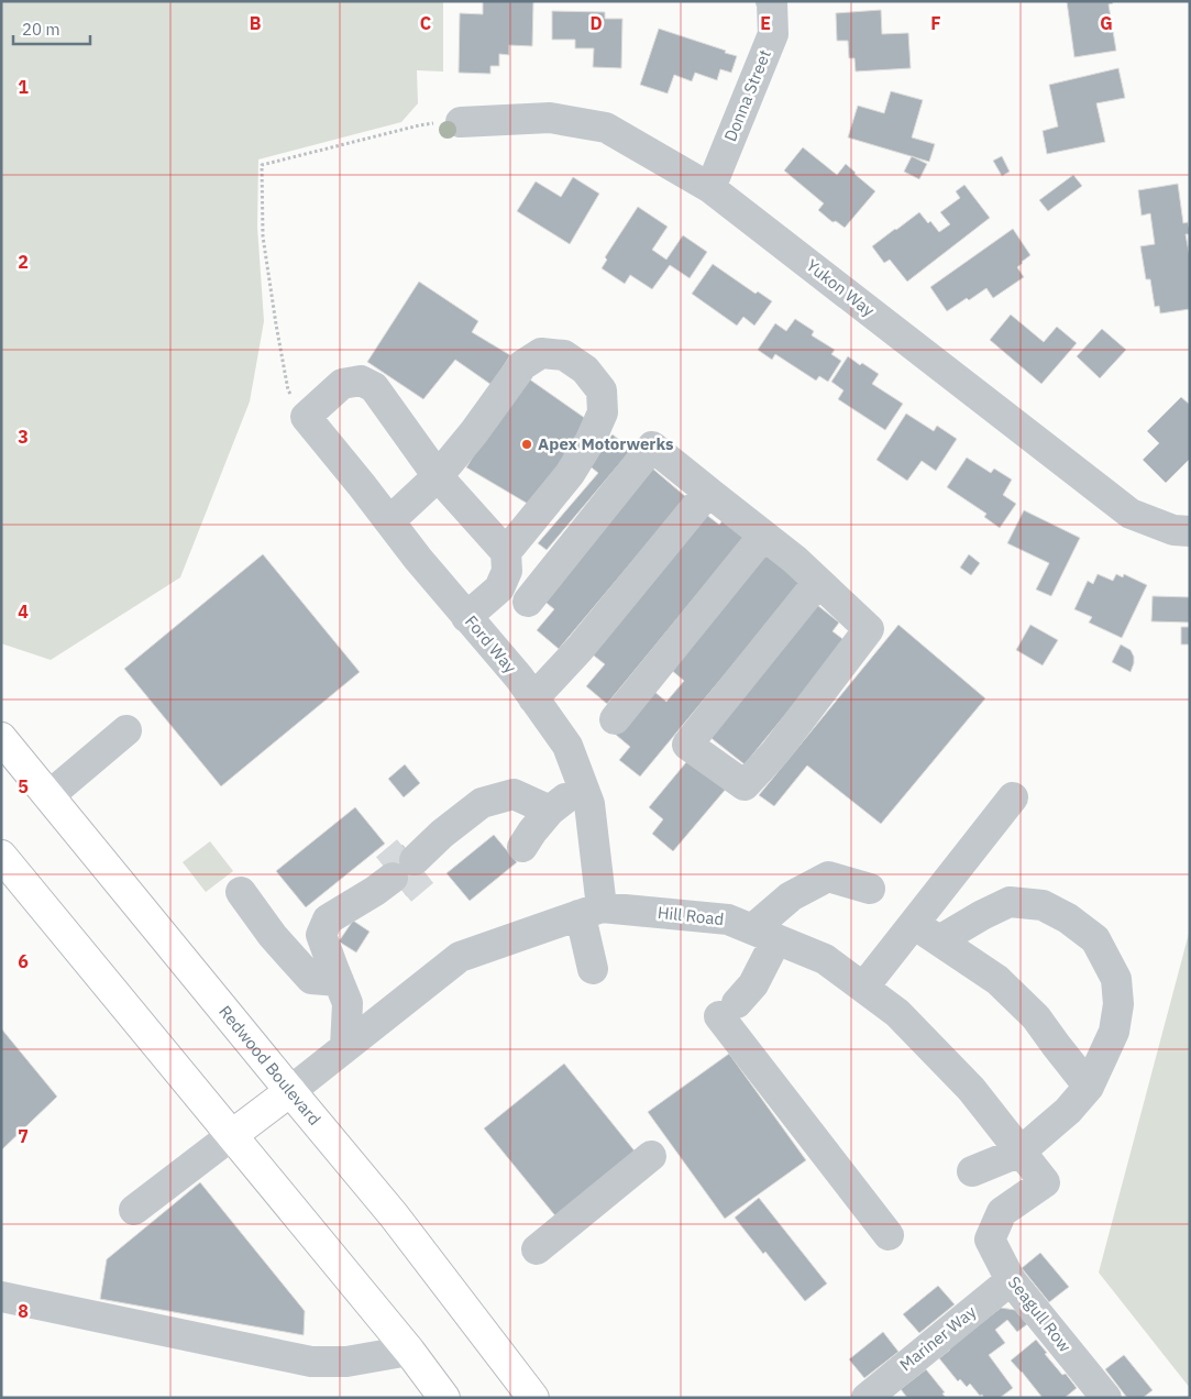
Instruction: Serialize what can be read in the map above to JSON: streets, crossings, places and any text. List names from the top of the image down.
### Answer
{
  "streets": {
    "main road": ["Redwood Boulevard"],
    "street": [
      "Donna Street",
      "Yukon Way",
      "Ford Way",
      "Hill Road",
      "Seagull Row",
      "Mariner Way"
    ]
  },
  "crossings": [
    ["Donna Street", "Yukon Way"],
    ["Ford Way", "Hill Road"],
    ["Hill Road", "Redwood Boulevard"],
    ["Hill Road", "Seagull Row"],
    ["Seagull Row", "Mariner Way"]
  ],
  "places": ["Apex Motorwerks"],
  "scale_bar": "20 m",
  "grid": {
    "columns": [
      "B",
      "C",
      "D",
      "E",
      "F",
      "G"
    ],
    "rows": [
      "1",
      "2",
      "3",
      "4",
      "5",
      "6",
      "7",
      "8"
    ]
  }
}
